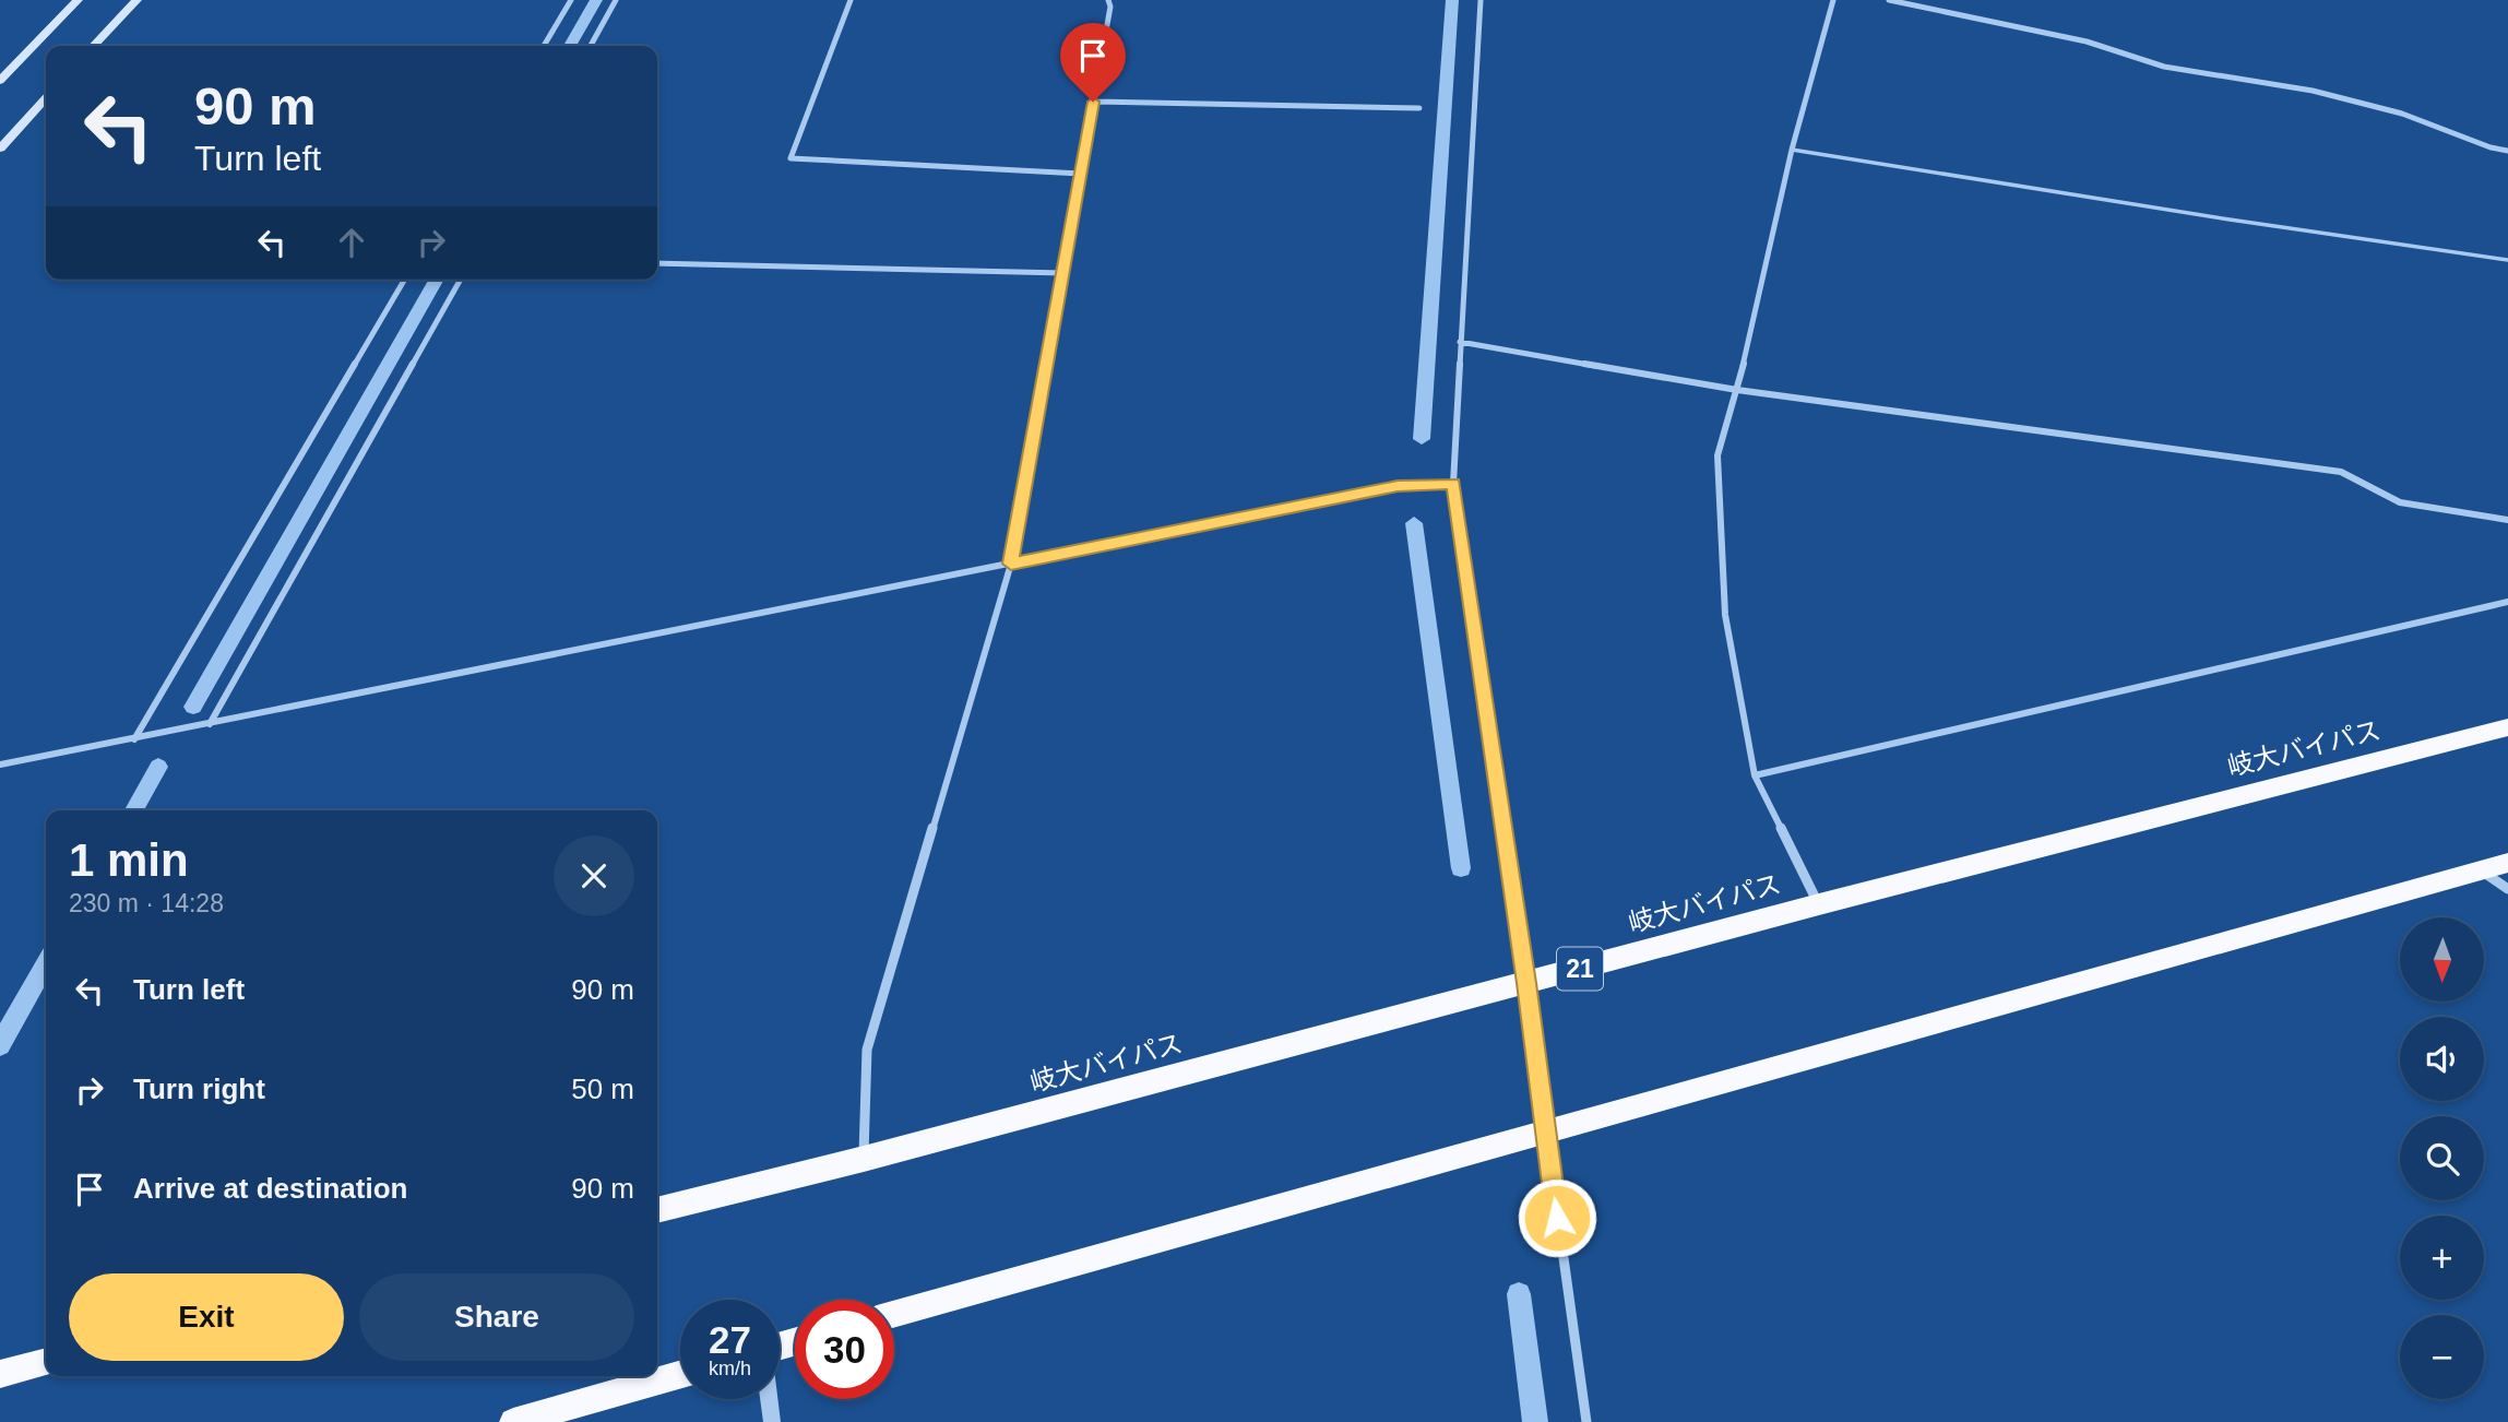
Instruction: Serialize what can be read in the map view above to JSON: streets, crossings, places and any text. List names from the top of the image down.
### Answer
{
  "streets": {
    "highway": ["岐大バイパス", "21"]
  },
  "north": "bottom",
  "page": {
    "turn": ["90 m", "Turn left"],
    "heading": ["1 min", "230 m · 14:28"],
    "map_buttons": ["+", "−"],
    "list": [
      {
        "name": "Turn left",
        "value": "90 m"
      },
      {
        "name": "Turn right",
        "value": "50 m"
      },
      {
        "name": "Arrive at destination",
        "value": "90 m"
      }
    ],
    "buttons": ["Exit", "Share"],
    "speed": "27 km/h",
    "limit": "30"
  }
}
